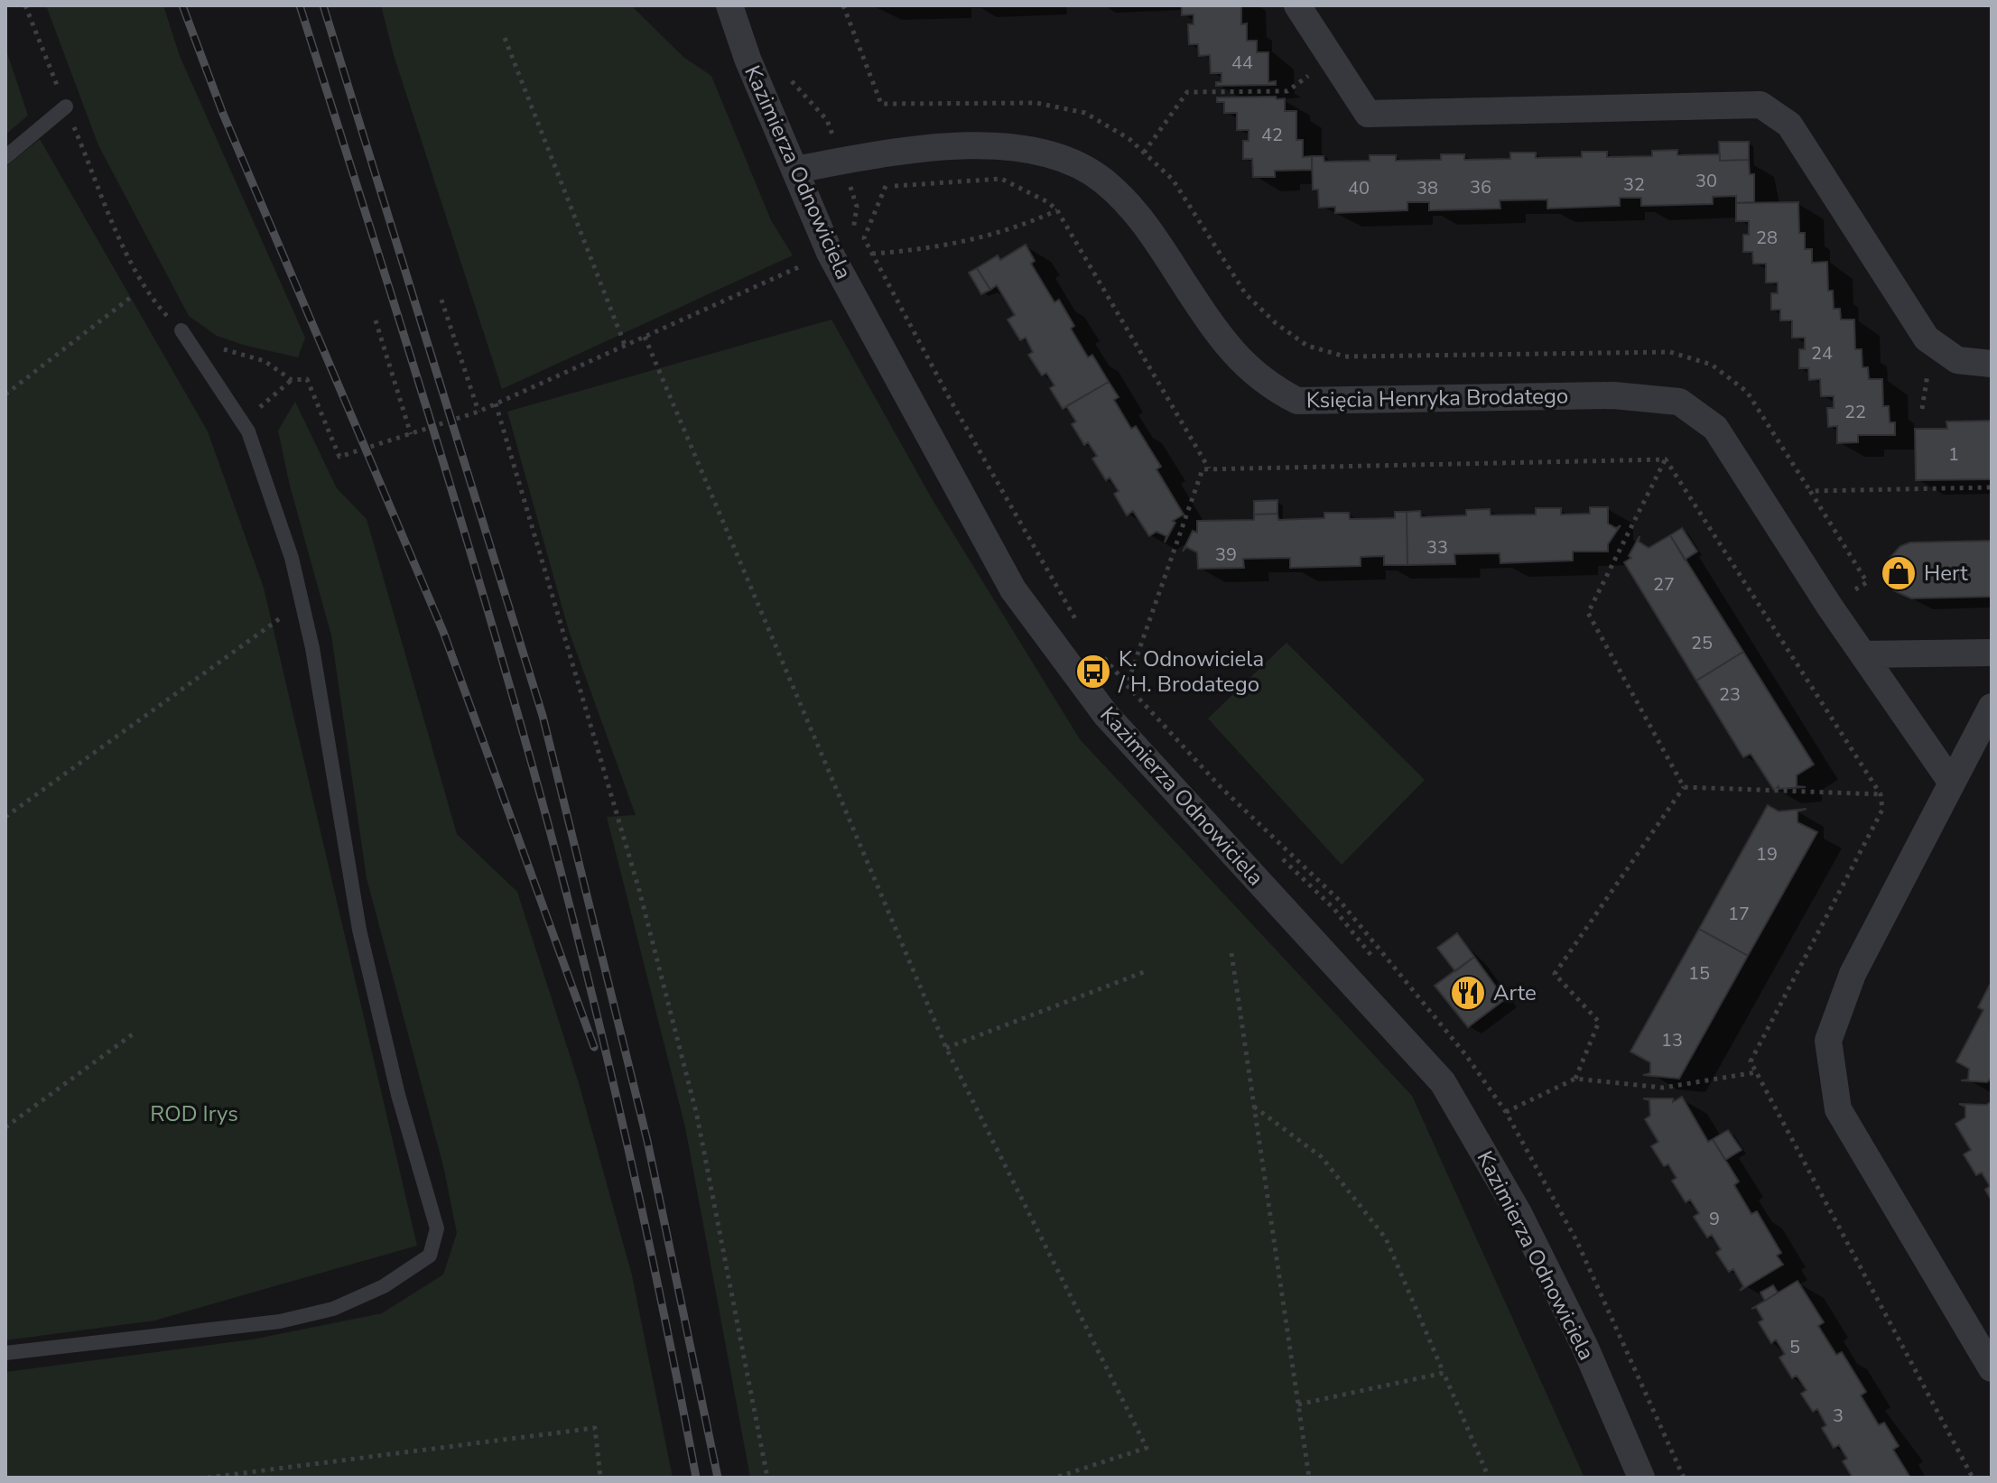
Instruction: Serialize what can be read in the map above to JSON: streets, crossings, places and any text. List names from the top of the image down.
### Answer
{
  "streets": {
    "street": ["Kazimierza Odnowiciela", "Księcia Henryka Brodatego"]
  },
  "crossings": [
    ["Kazimierza Odnowiciela", "Księcia Henryka Brodatego"]
  ],
  "parks": ["ROD Irys"],
  "places": {
    "shop": ["Hert"],
    "bus stop": ["K. Odnowiciela / H. Brodatego"],
    "restaurant": ["Arte"]
  },
  "house_numbers": [
    "44",
    "42",
    "30",
    "32",
    "36",
    "40",
    "38",
    "28",
    "24",
    "22",
    "1",
    "33",
    "39",
    "27",
    "25",
    "23",
    "19",
    "17",
    "15",
    "13",
    "9",
    "5",
    "3"
  ]
}
